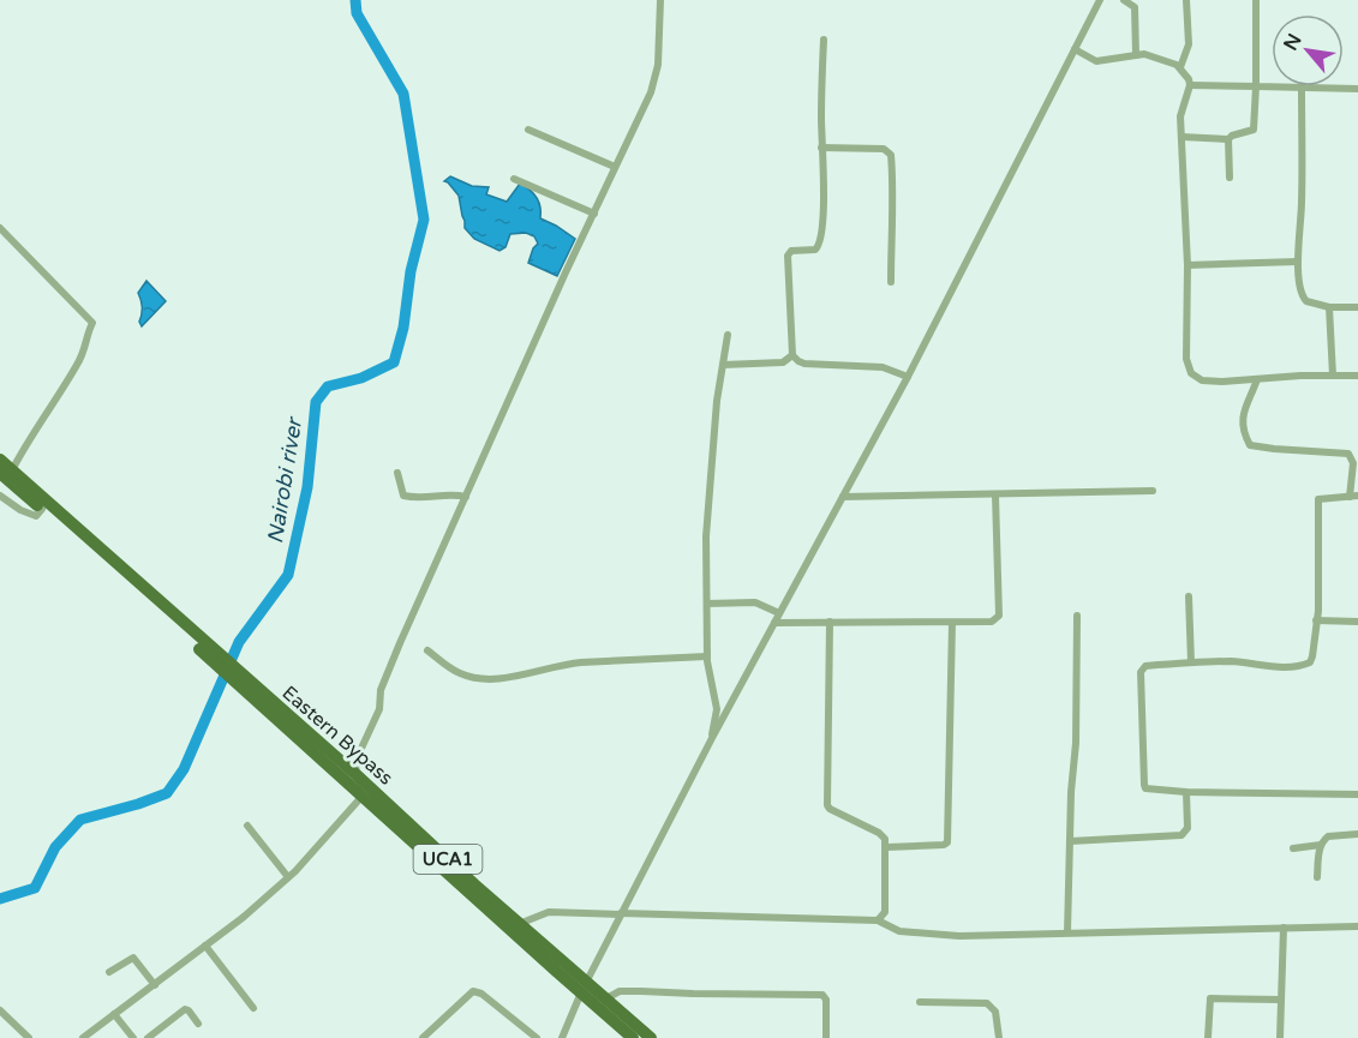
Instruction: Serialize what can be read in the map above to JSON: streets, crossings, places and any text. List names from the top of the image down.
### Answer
{
  "streets": {
    "main road": ["Eastern Bypass", "UCA1"]
  },
  "water": ["Nairobi river"],
  "north": "top left"
}
